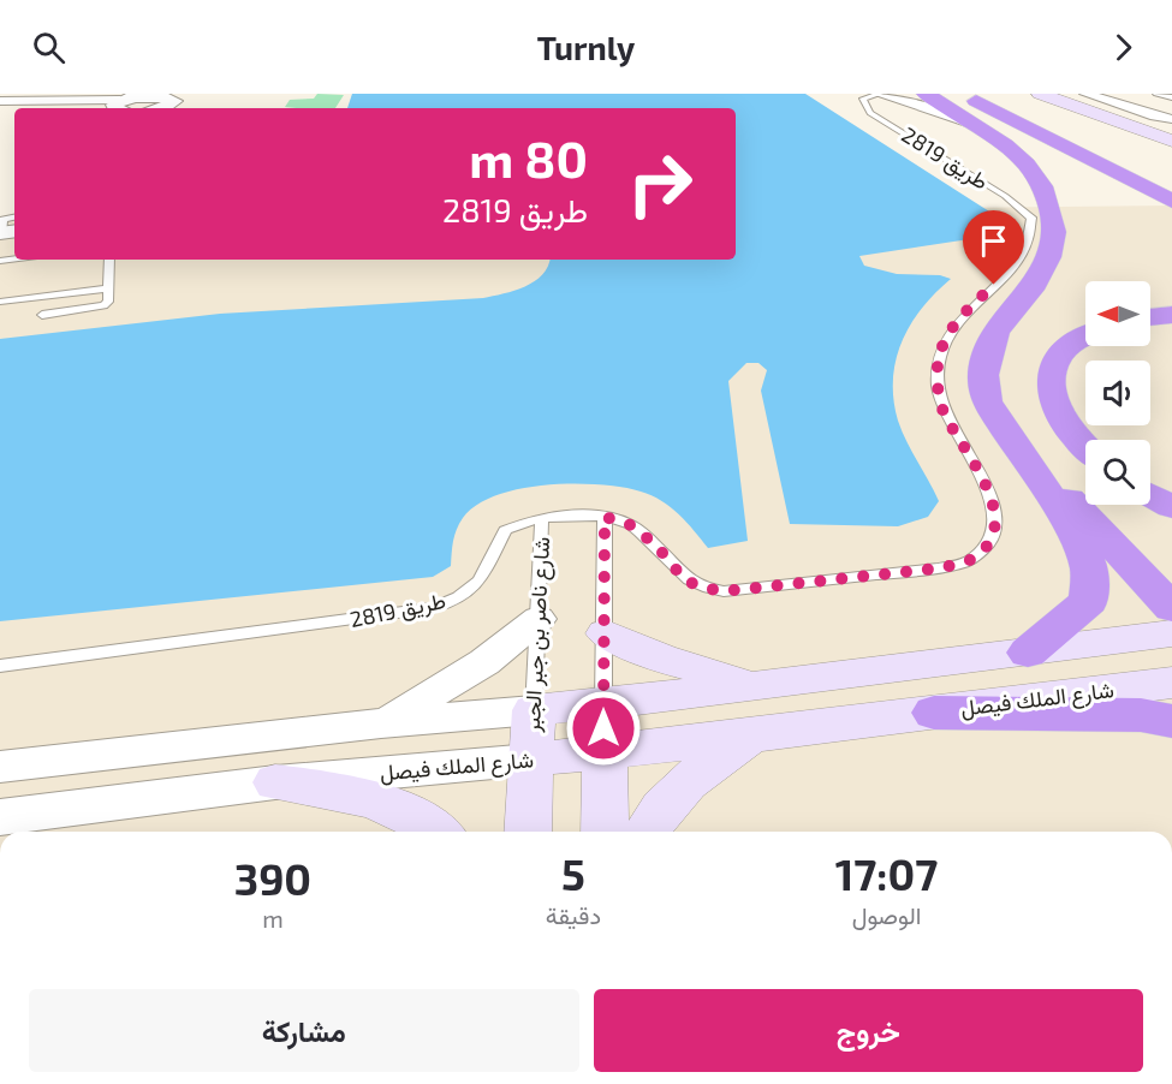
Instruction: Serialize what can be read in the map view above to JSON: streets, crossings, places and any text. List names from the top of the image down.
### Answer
{
  "streets": {
    "main road": ["شارع ناصر بن جبر الجبر", "شارع الملك فيصل"],
    "lane": ["طريق 2819"]
  },
  "crossings": [
    ["طريق 2819", "شارع ناصر بن جبر الجبر"],
    ["شارع ناصر بن جبر الجبر", "شارع الملك فيصل"]
  ],
  "north": "left",
  "page": {
    "header": "Turnly",
    "turn": ["80 m", "طريق 2819"],
    "eta": [
      "17:07",
      "الوصول",
      "5",
      "دقيقة",
      "390",
      "m"
    ],
    "buttons": ["خروج", "مشاركة"]
  }
}
